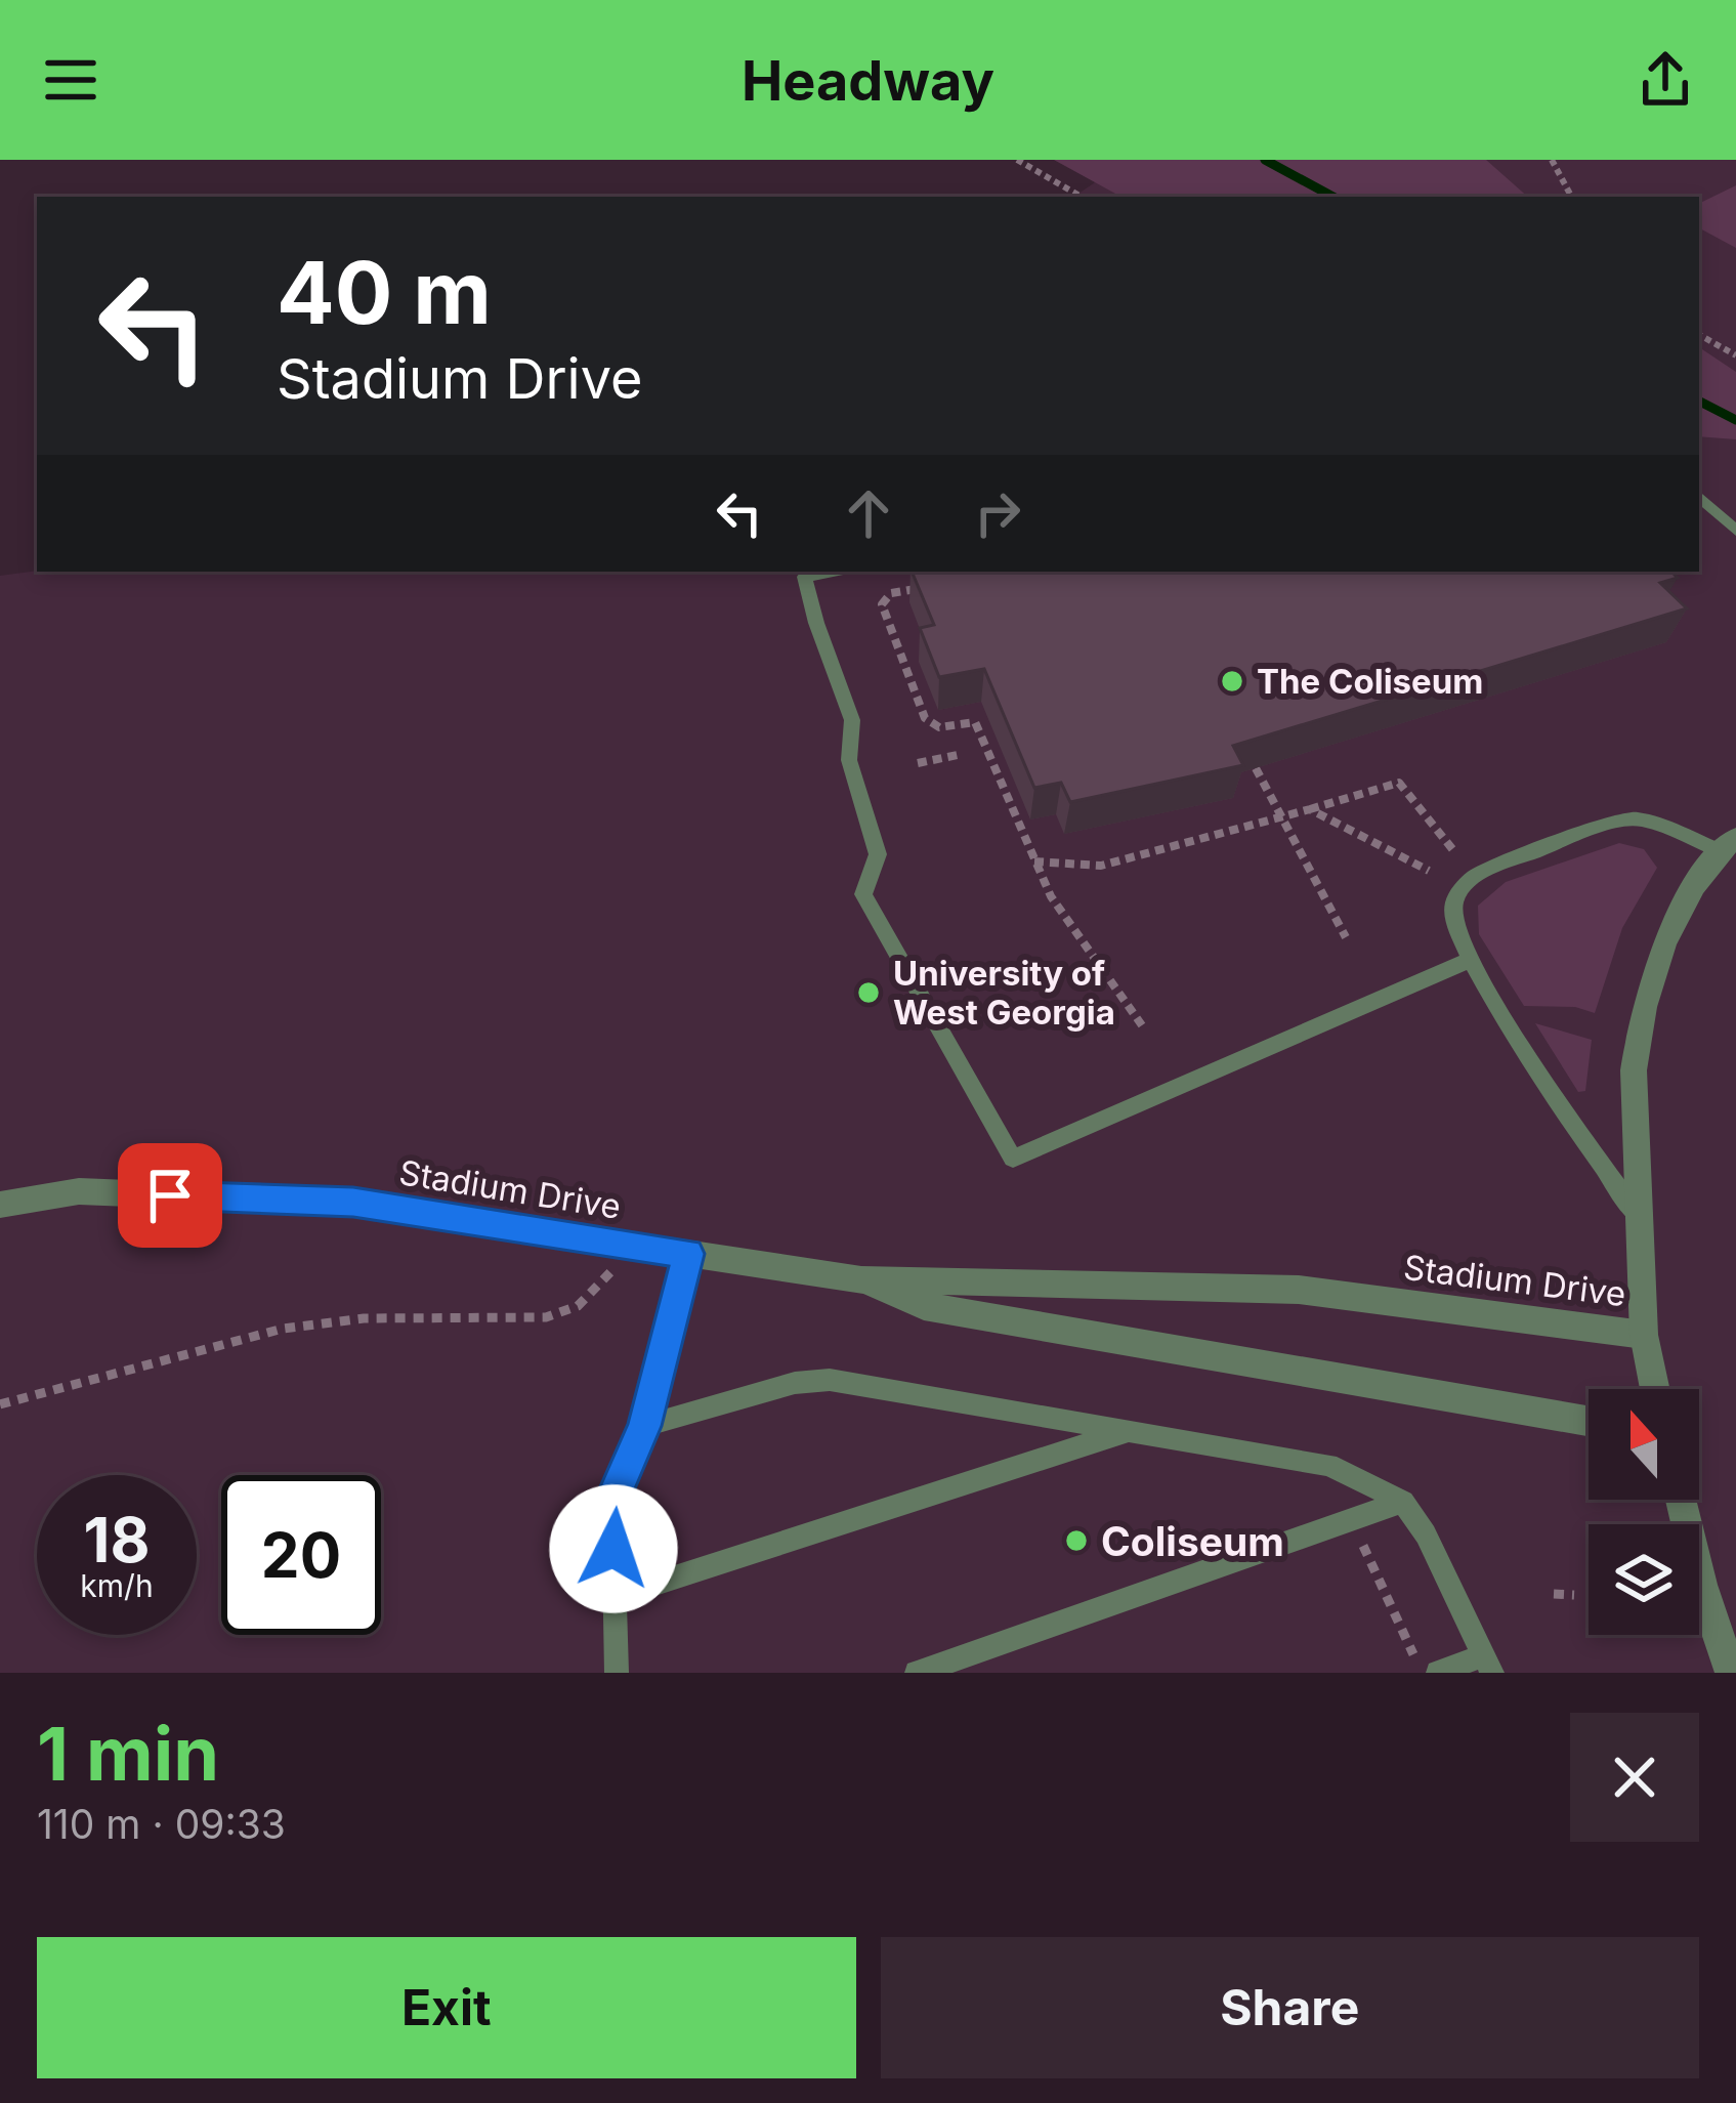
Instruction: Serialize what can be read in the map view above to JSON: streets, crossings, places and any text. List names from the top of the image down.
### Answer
{
  "streets": {
    "street": ["Stadium Drive"]
  },
  "places": ["The Coliseum", "University of West Georgia", "Coliseum"],
  "north": "top",
  "page": {
    "header": "Headway",
    "turn": ["40 m", "Stadium Drive"],
    "speed": "18 km/h",
    "limit": "20",
    "heading": ["1 min", "110 m · 09:33"],
    "buttons": ["Exit", "Share"]
  }
}
